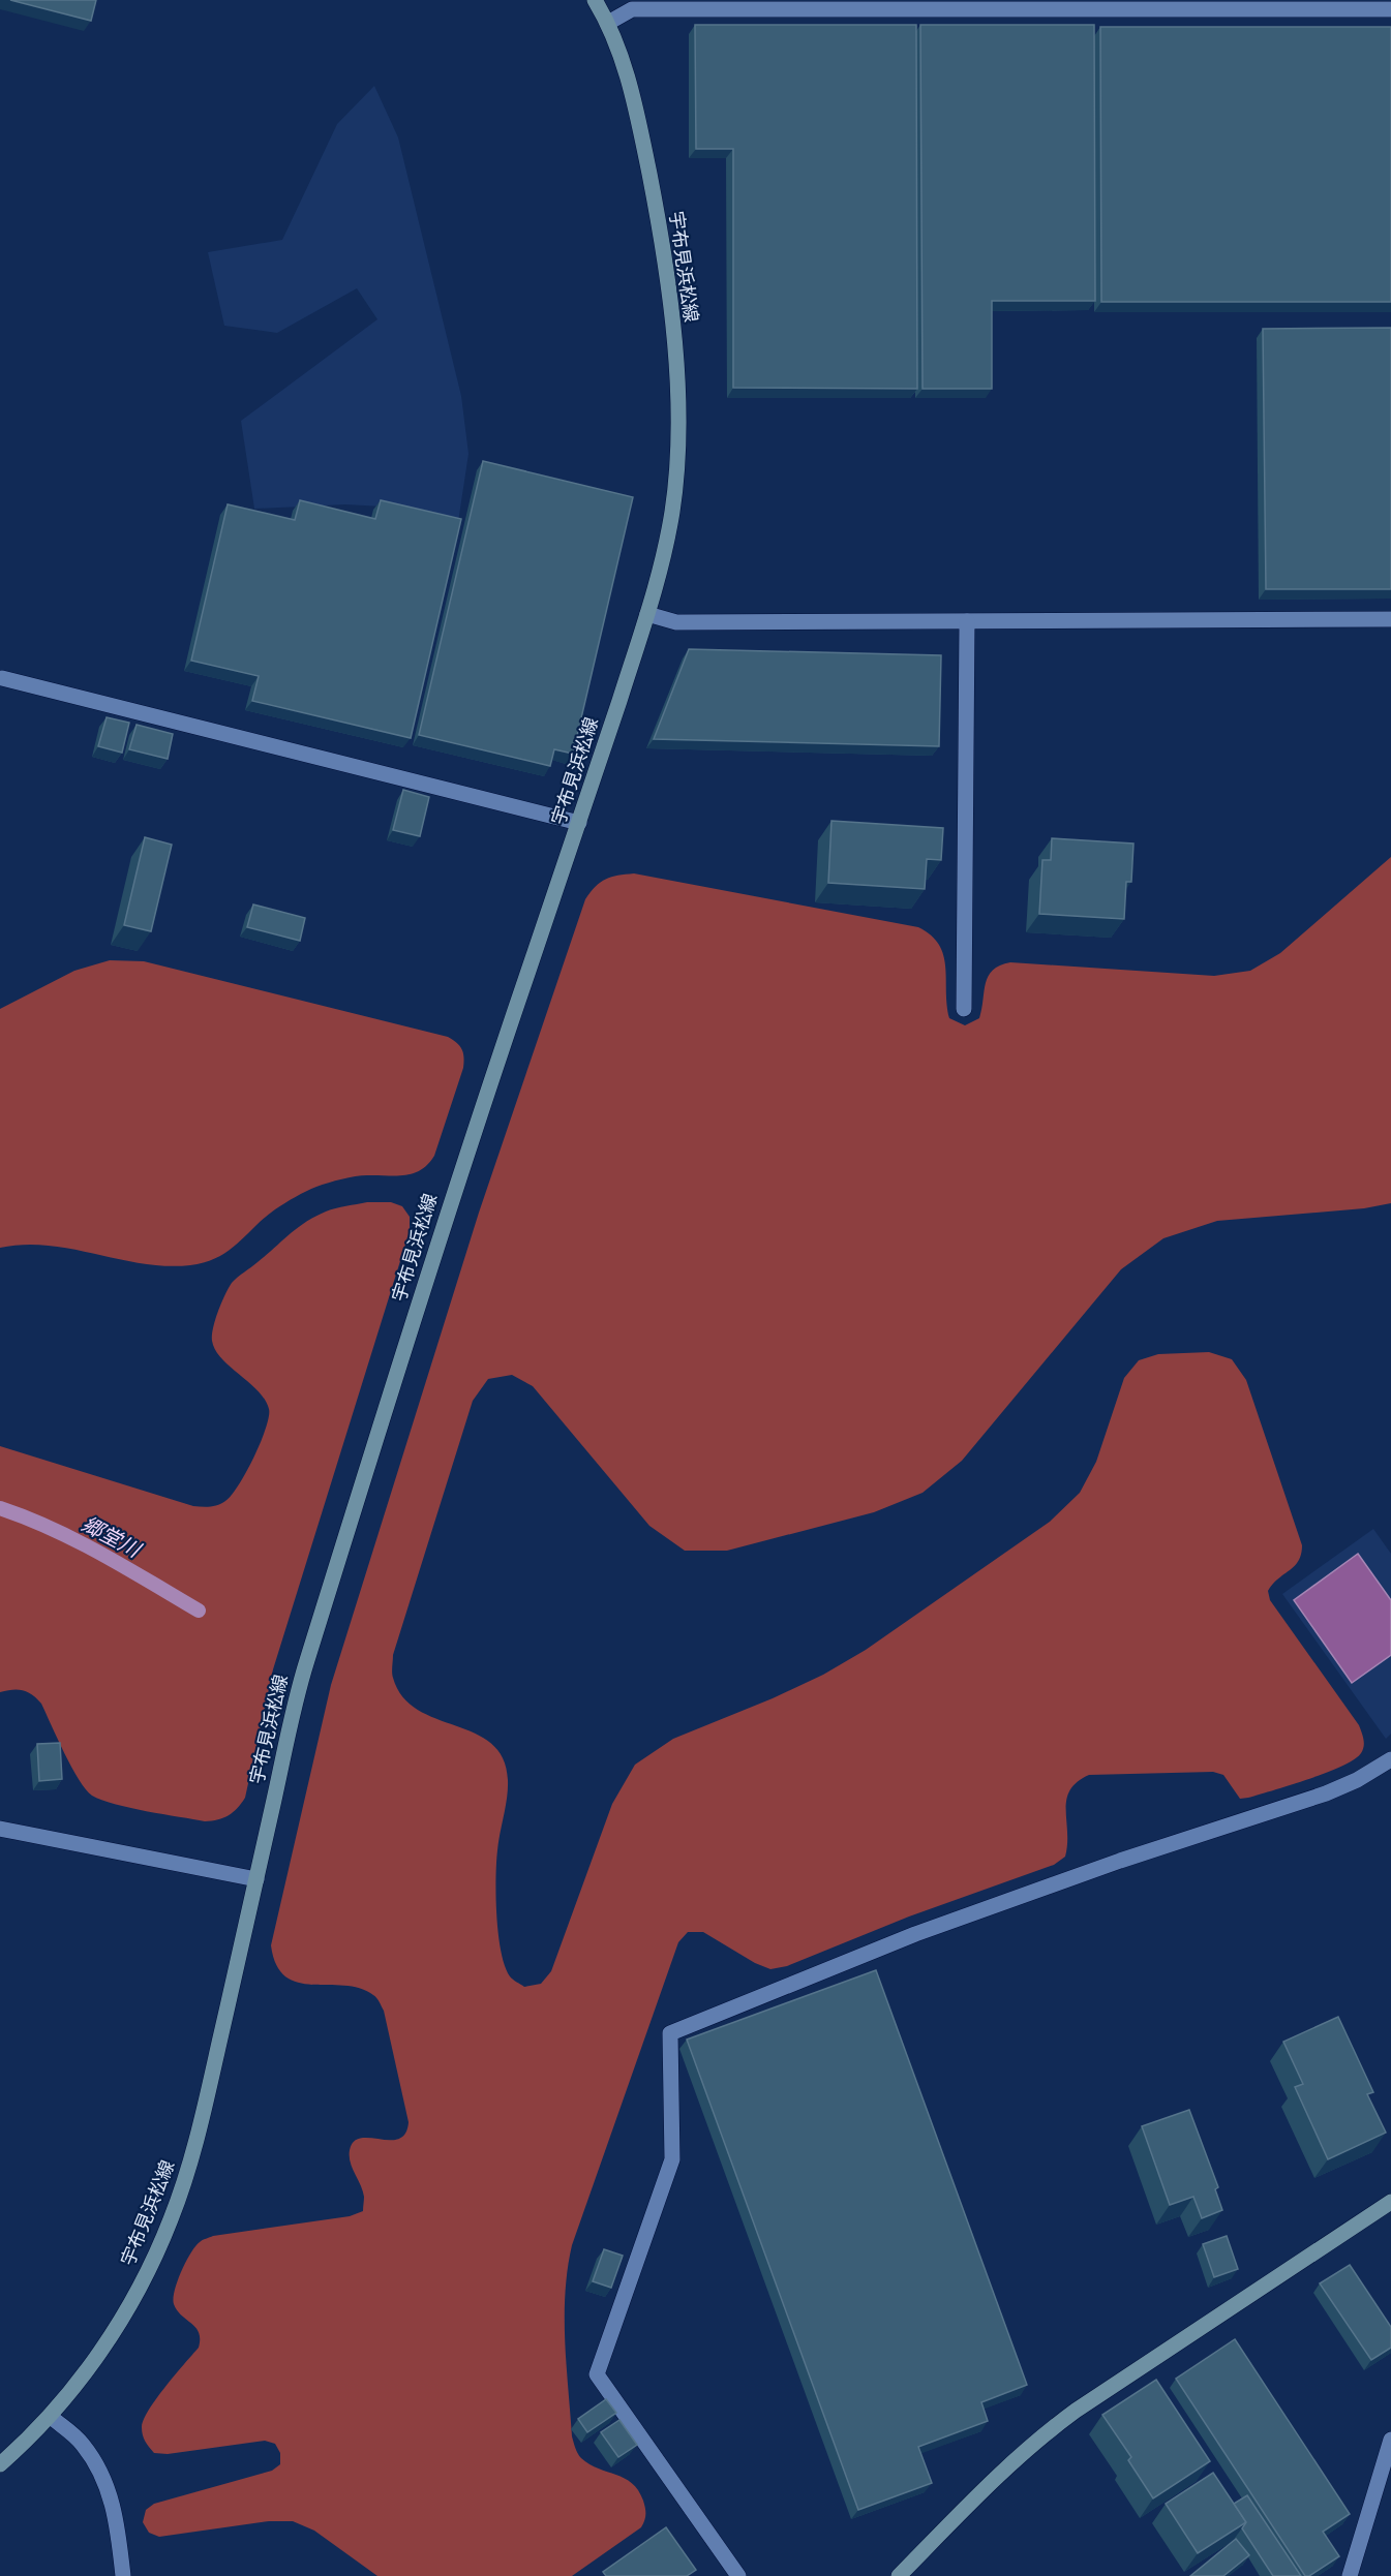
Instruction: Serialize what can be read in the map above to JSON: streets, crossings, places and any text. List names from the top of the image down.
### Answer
{
  "streets": {
    "main road": ["宇布見浜松線"]
  },
  "water": ["郷堂川"]
}
